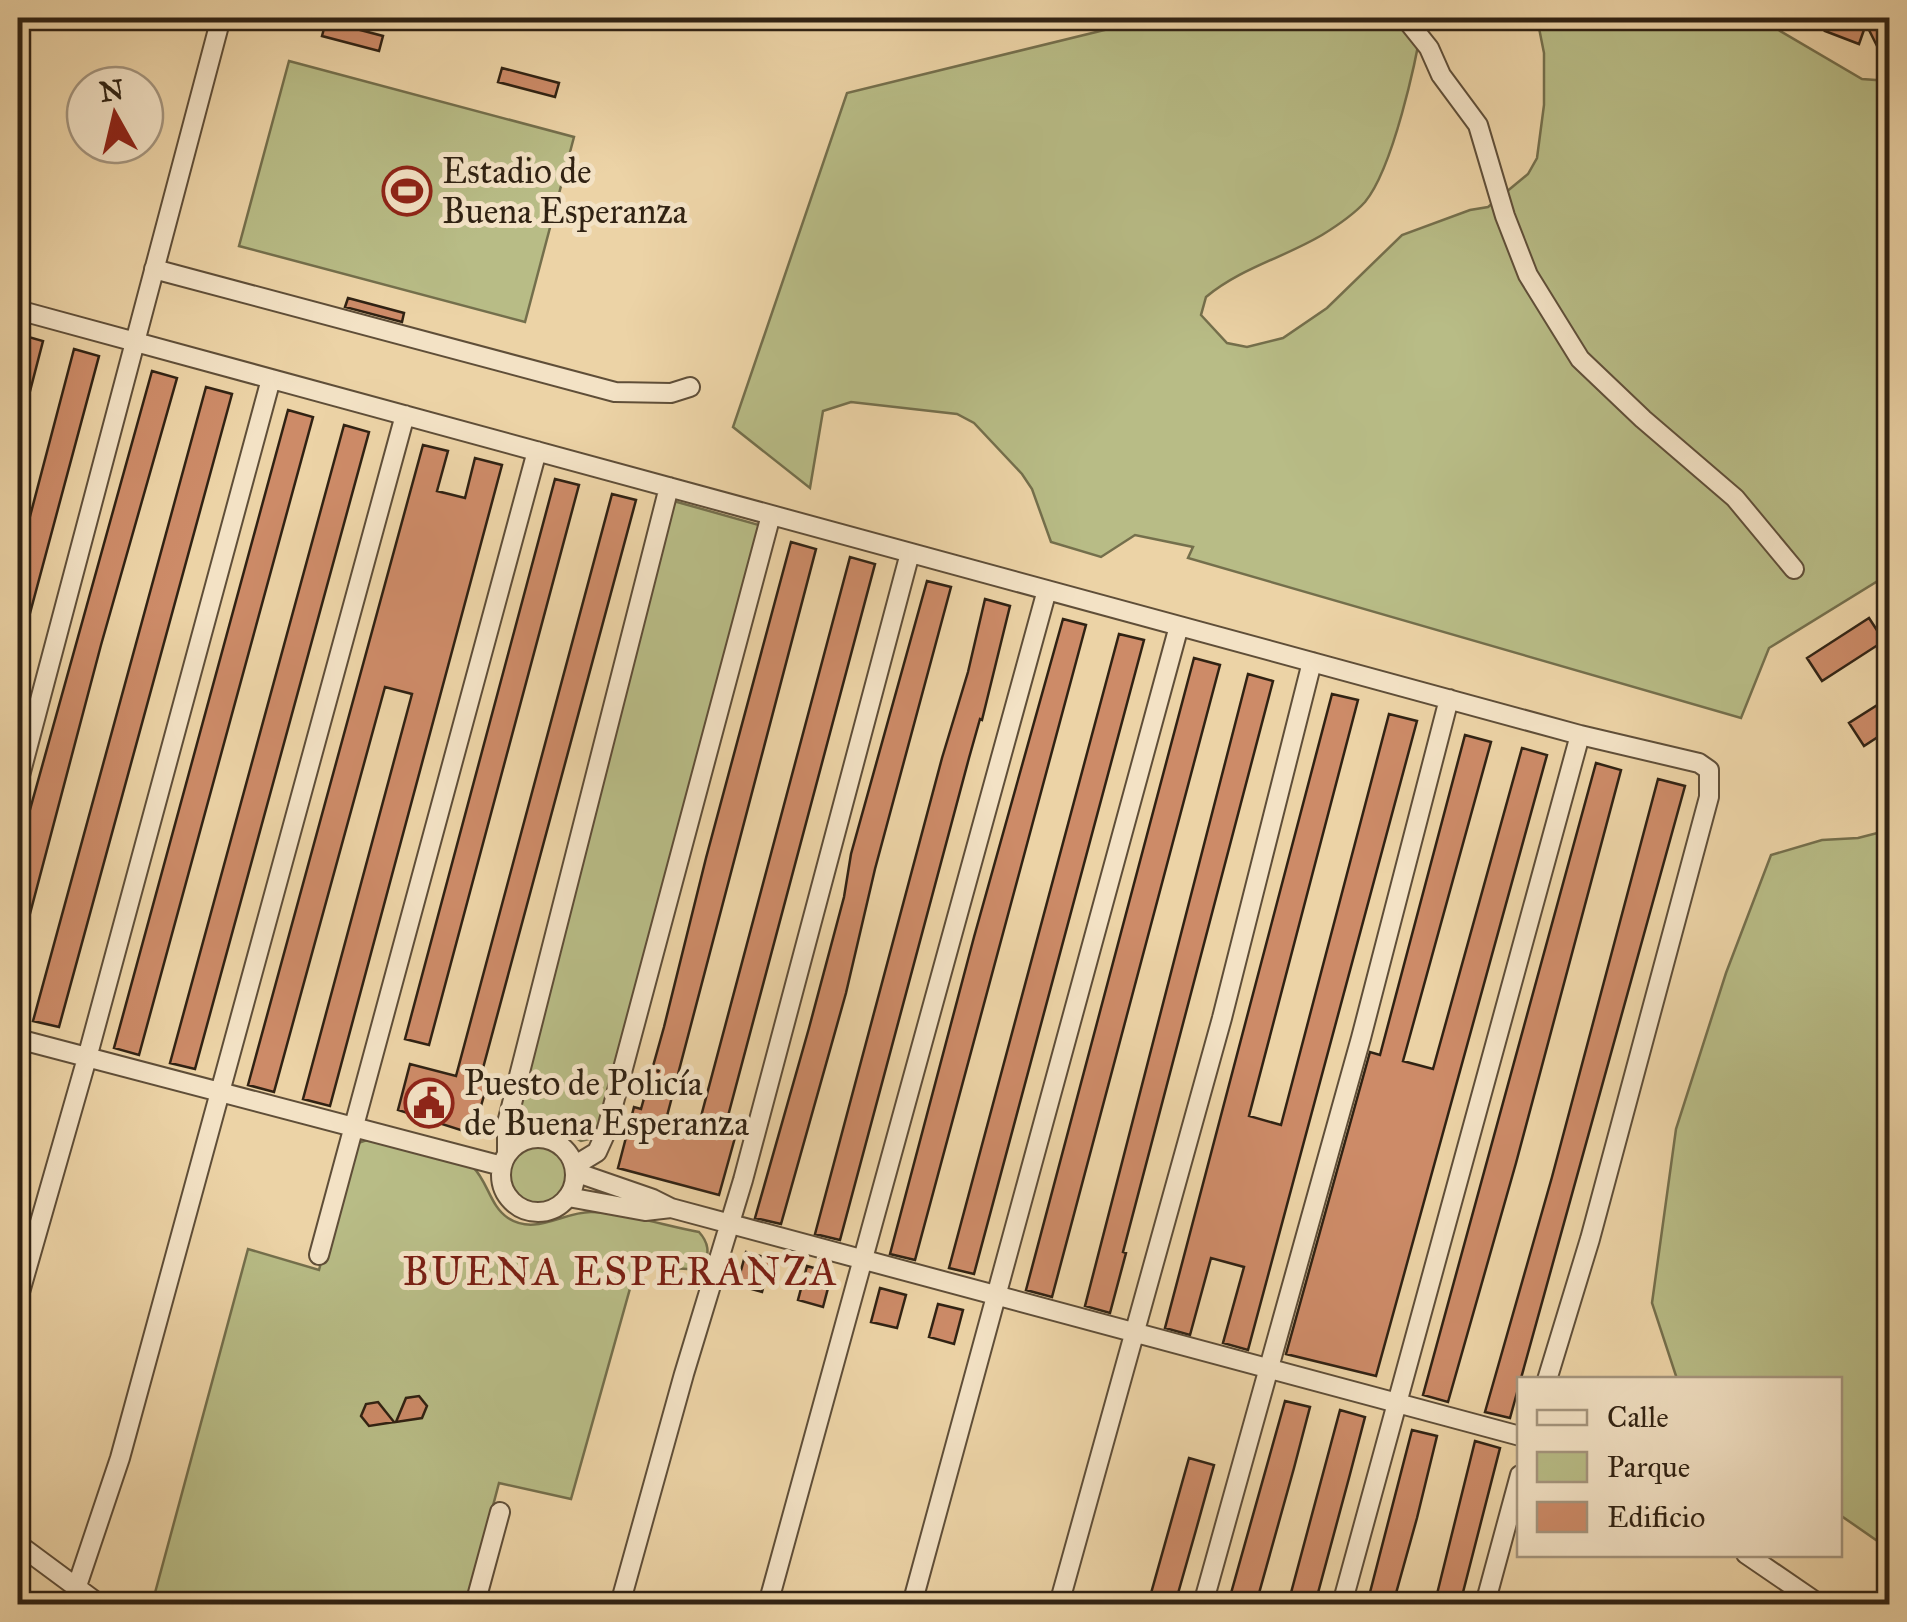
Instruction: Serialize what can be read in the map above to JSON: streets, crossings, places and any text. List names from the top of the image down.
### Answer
{
  "districts": ["BUENA ESPERANZA"],
  "places": {
    "sports": ["Estadio de Buena Esperanza"],
    "public building": ["Puesto de Policía de Buena Esperanza"]
  },
  "legend": ["Calle", "Parque", "Edificio"],
  "north": "top"
}
